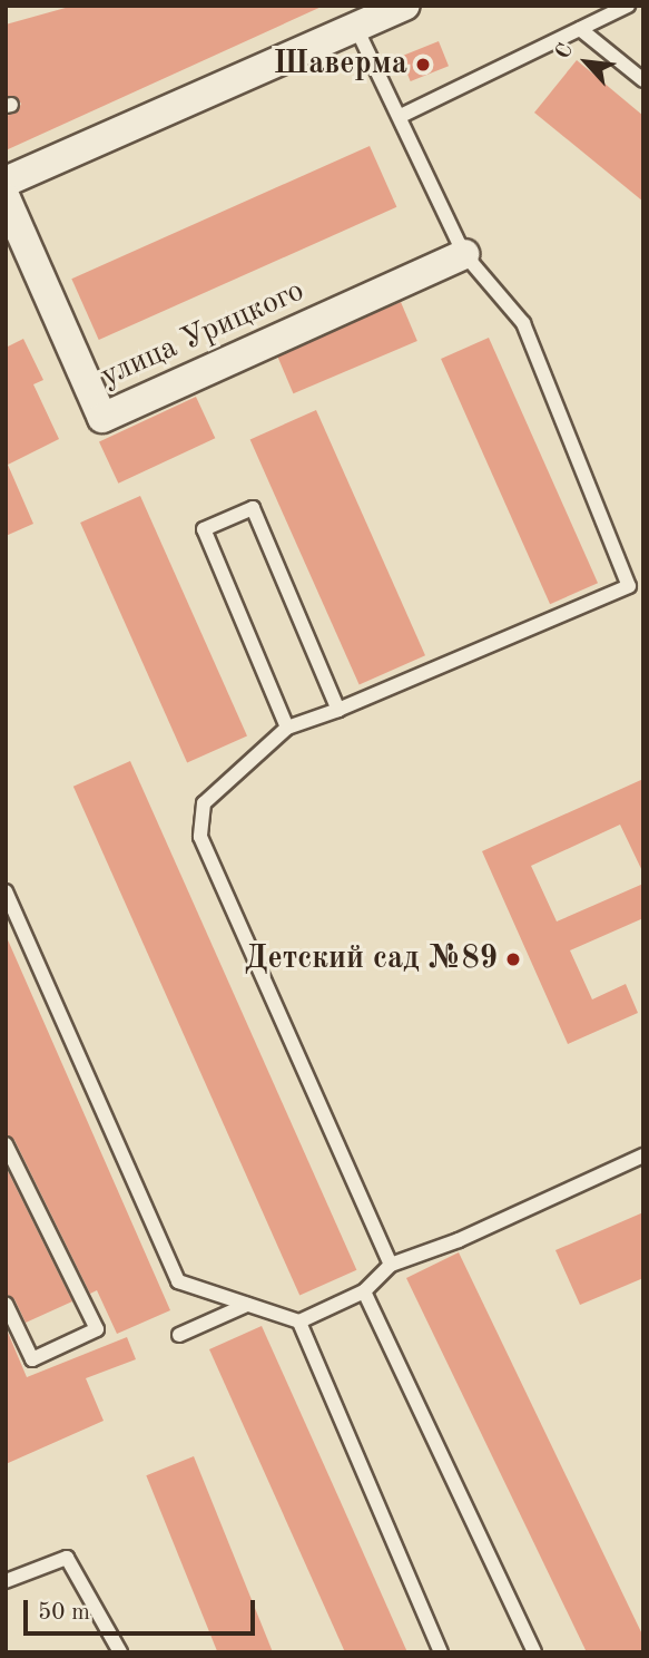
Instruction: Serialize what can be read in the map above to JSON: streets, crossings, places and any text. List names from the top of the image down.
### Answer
{
  "streets": {
    "street": ["улица Урицкого"]
  },
  "places": ["Шаверма", "Детский сад №89"],
  "scale_bar": "50 m",
  "north": "top left"
}
